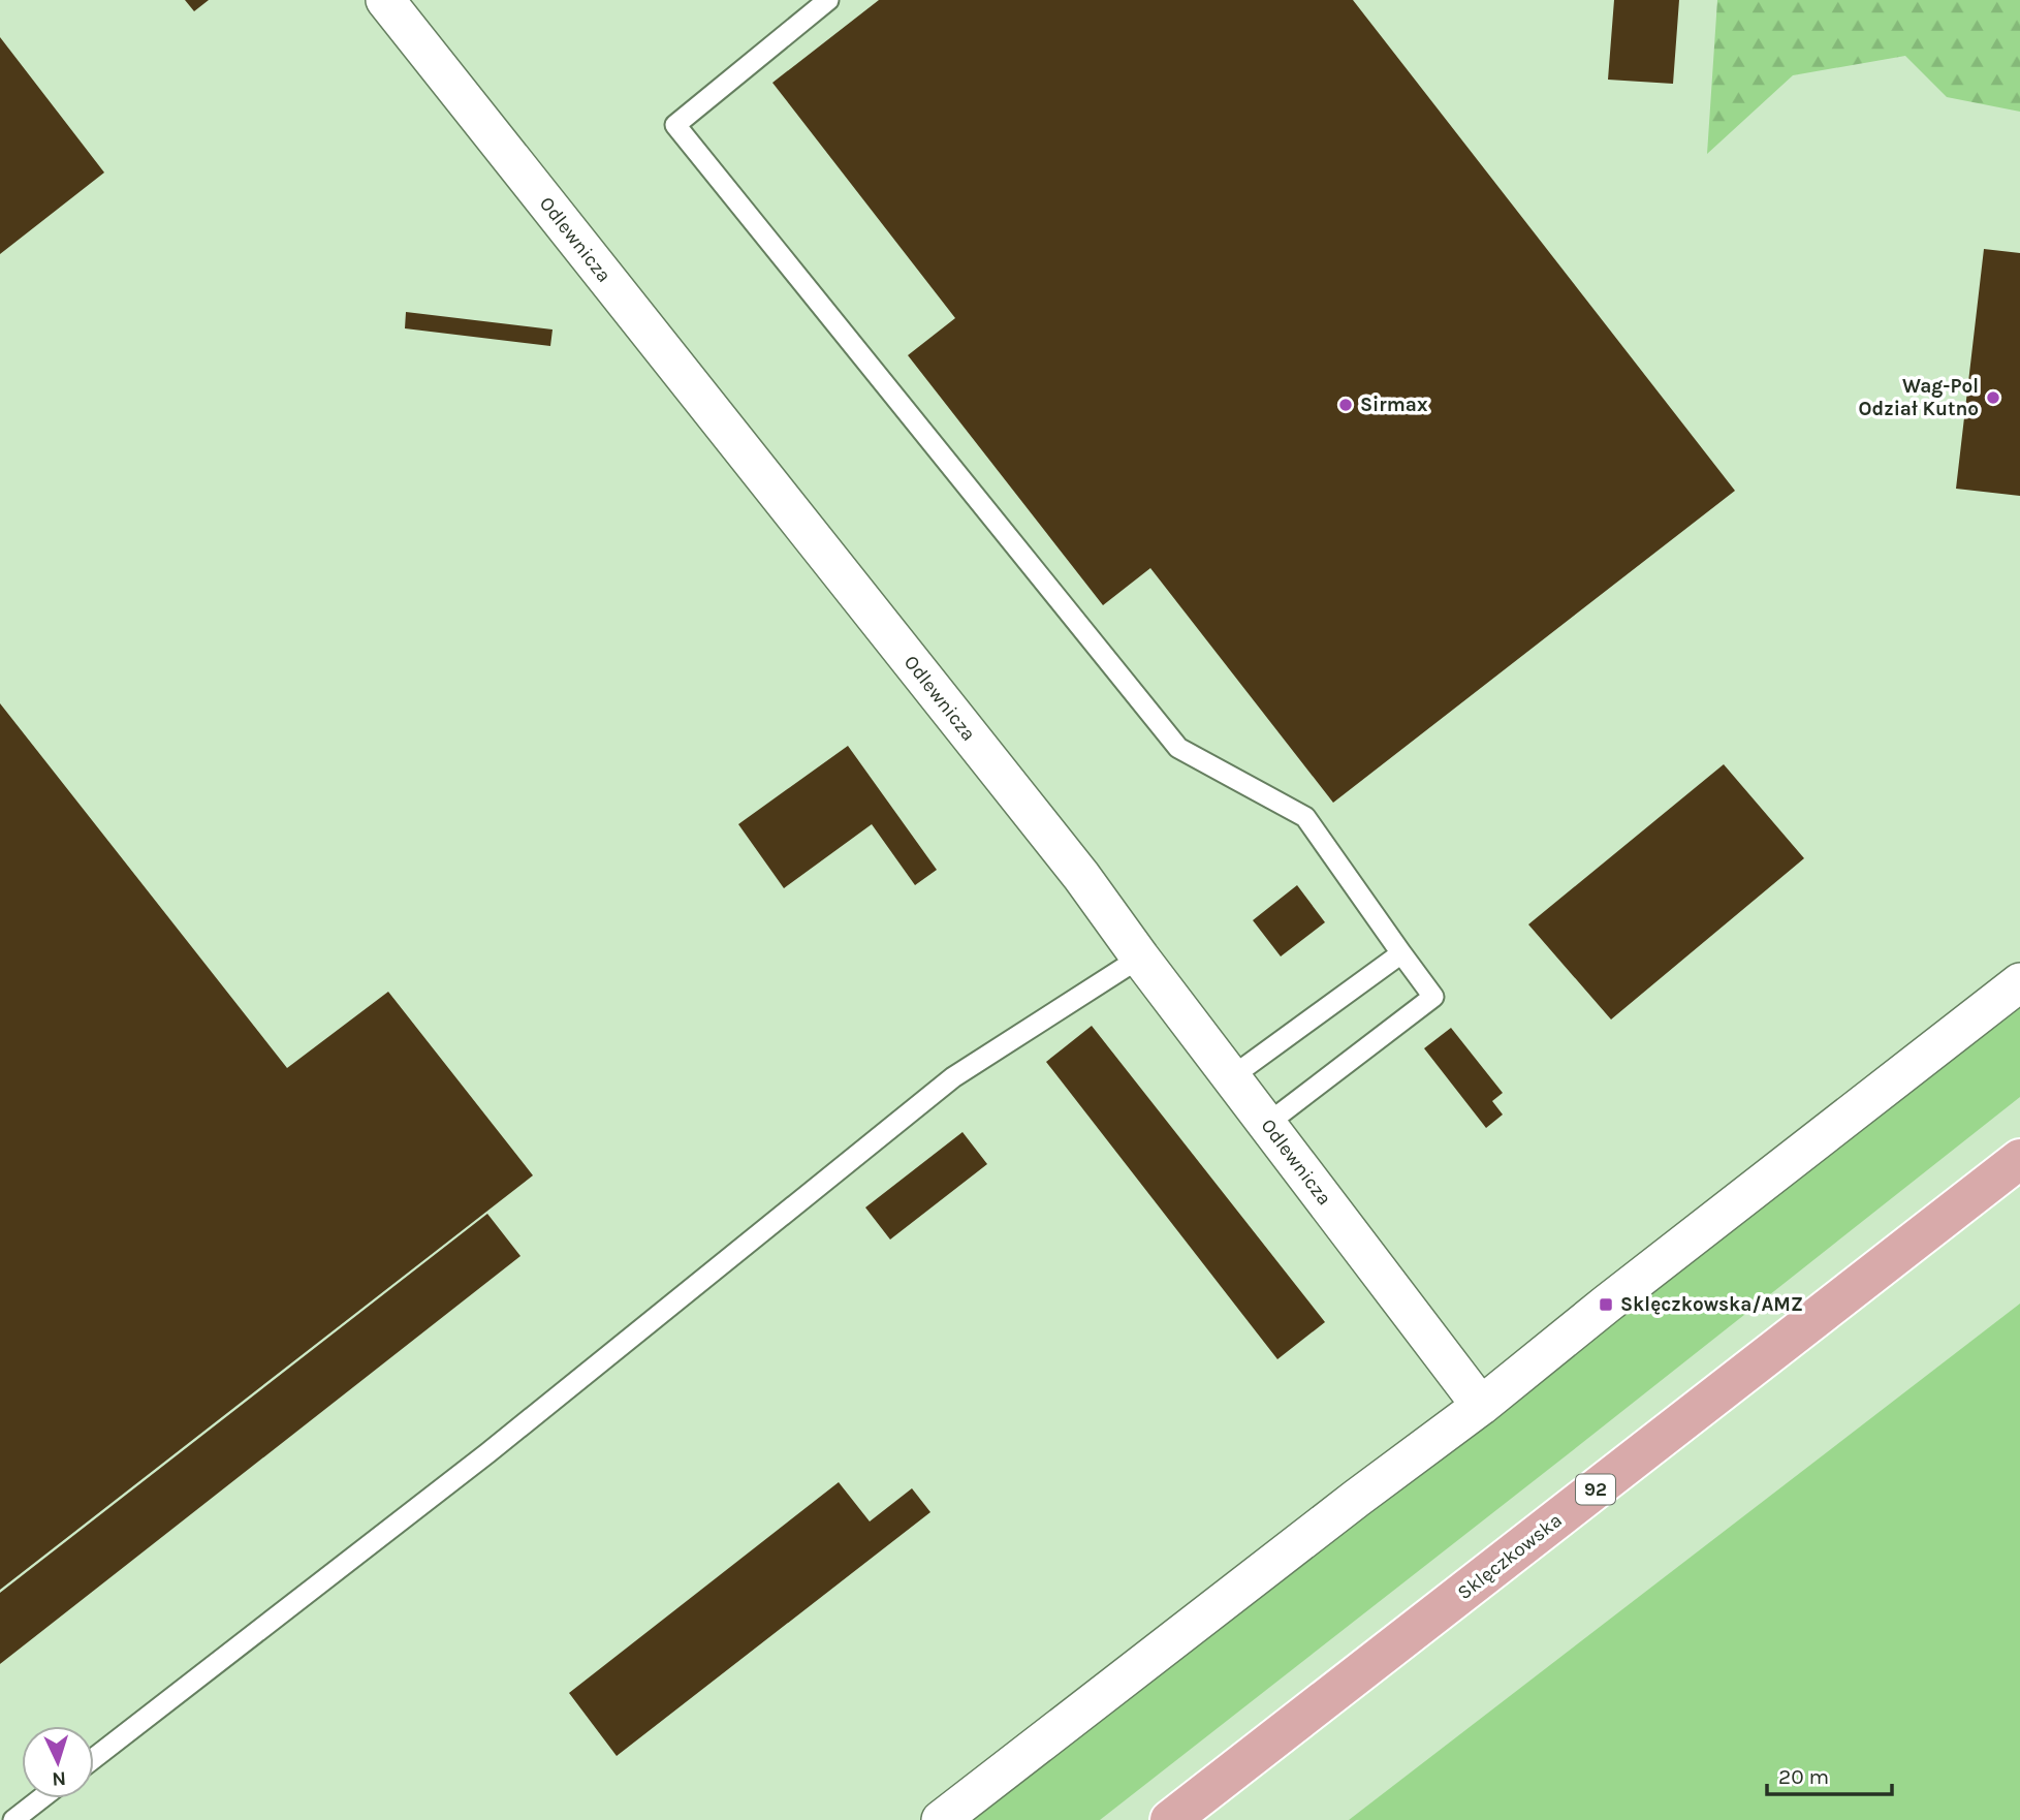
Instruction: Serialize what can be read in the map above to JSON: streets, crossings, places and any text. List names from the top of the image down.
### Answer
{
  "streets": {
    "main road": ["92", "Sklęczkowska"],
    "street": ["Odlewnicza"]
  },
  "places": {
    "other": ["Wag-Pol Odział Kutno", "Sirmax"],
    "transit": ["Sklęczkowska/AMZ"]
  },
  "scale_bar": "20 m",
  "north": "bottom"
}
